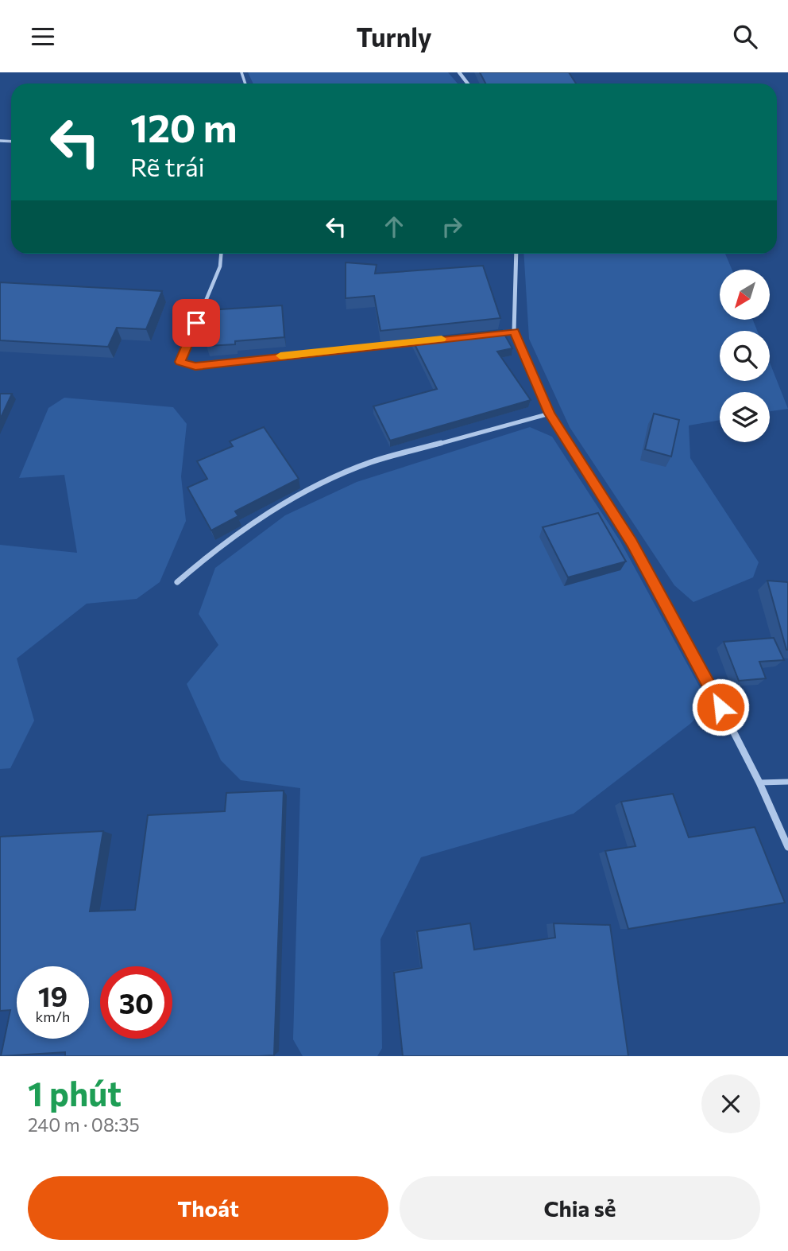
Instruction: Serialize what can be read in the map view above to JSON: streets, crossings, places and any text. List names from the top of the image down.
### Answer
{
  "north": "bottom left",
  "page": {
    "header": "Turnly",
    "turn": ["120 m", "Rẽ trái"],
    "speed": "19 km/h",
    "limit": "30",
    "heading": ["1 phút", "240 m · 08:35"],
    "buttons": ["Thoát", "Chia sẻ"]
  }
}
